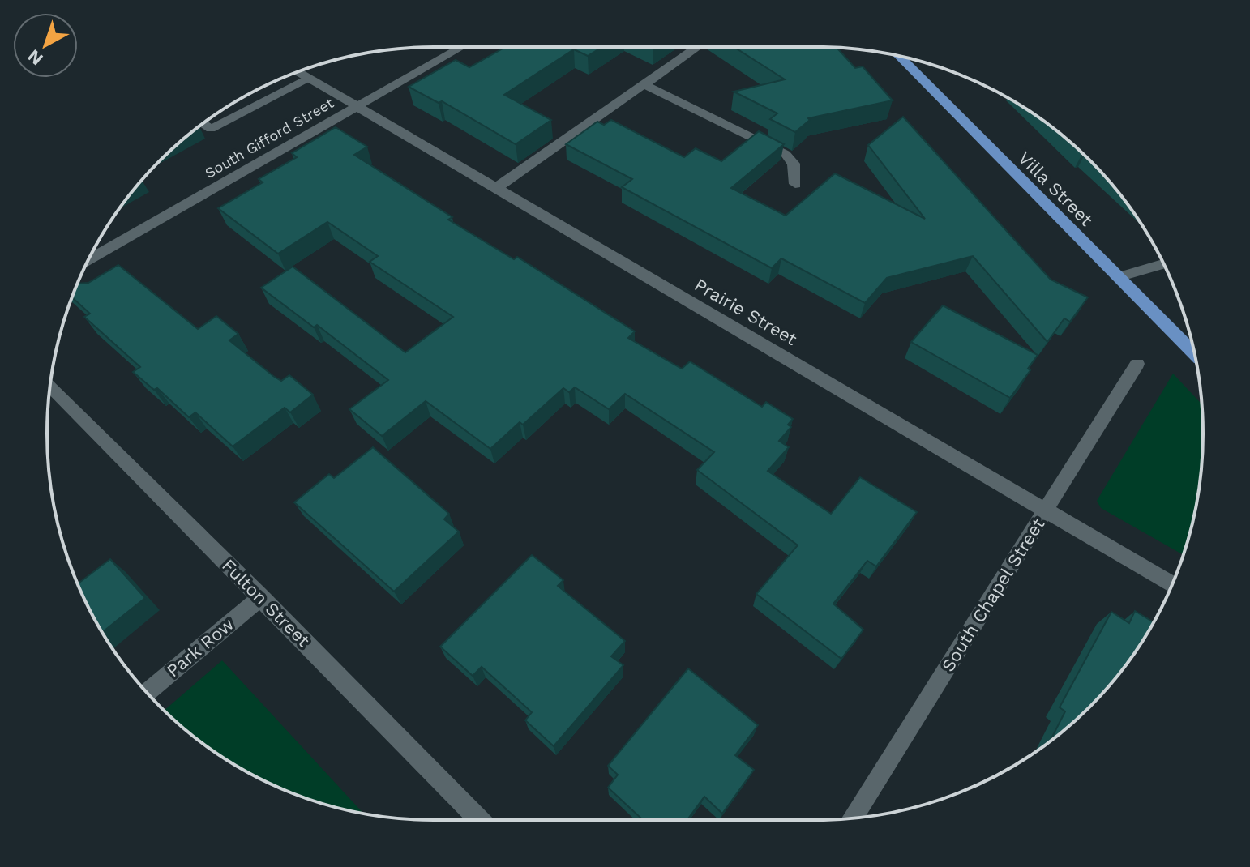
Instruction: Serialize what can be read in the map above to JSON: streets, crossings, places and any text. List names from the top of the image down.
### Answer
{
  "streets": {
    "main road": ["Villa Street"],
    "street": [
      "South Gifford Street",
      "Prairie Street",
      "South Chapel Street",
      "Fulton Street",
      "Park Row"
    ]
  },
  "crossings": [
    ["South Gifford Street", "Prairie Street"],
    ["Prairie Street", "South Chapel Street"],
    ["Fulton Street", "Park Row"]
  ],
  "north": "bottom left"
}
